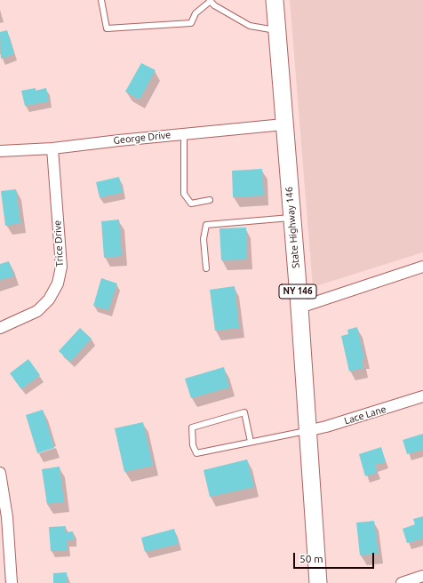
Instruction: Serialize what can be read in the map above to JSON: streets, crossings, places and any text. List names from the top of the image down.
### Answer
{
  "streets": {
    "main road": ["State Highway 146", "NY 146"],
    "street": ["George Drive", "Trice Drive", "Lace Lane"]
  },
  "crossings": [
    ["George Drive", "State Highway 146"],
    ["George Drive", "Trice Drive"],
    ["State Highway 146", "Lace Lane"]
  ],
  "scale_bar": "50 m"
}
